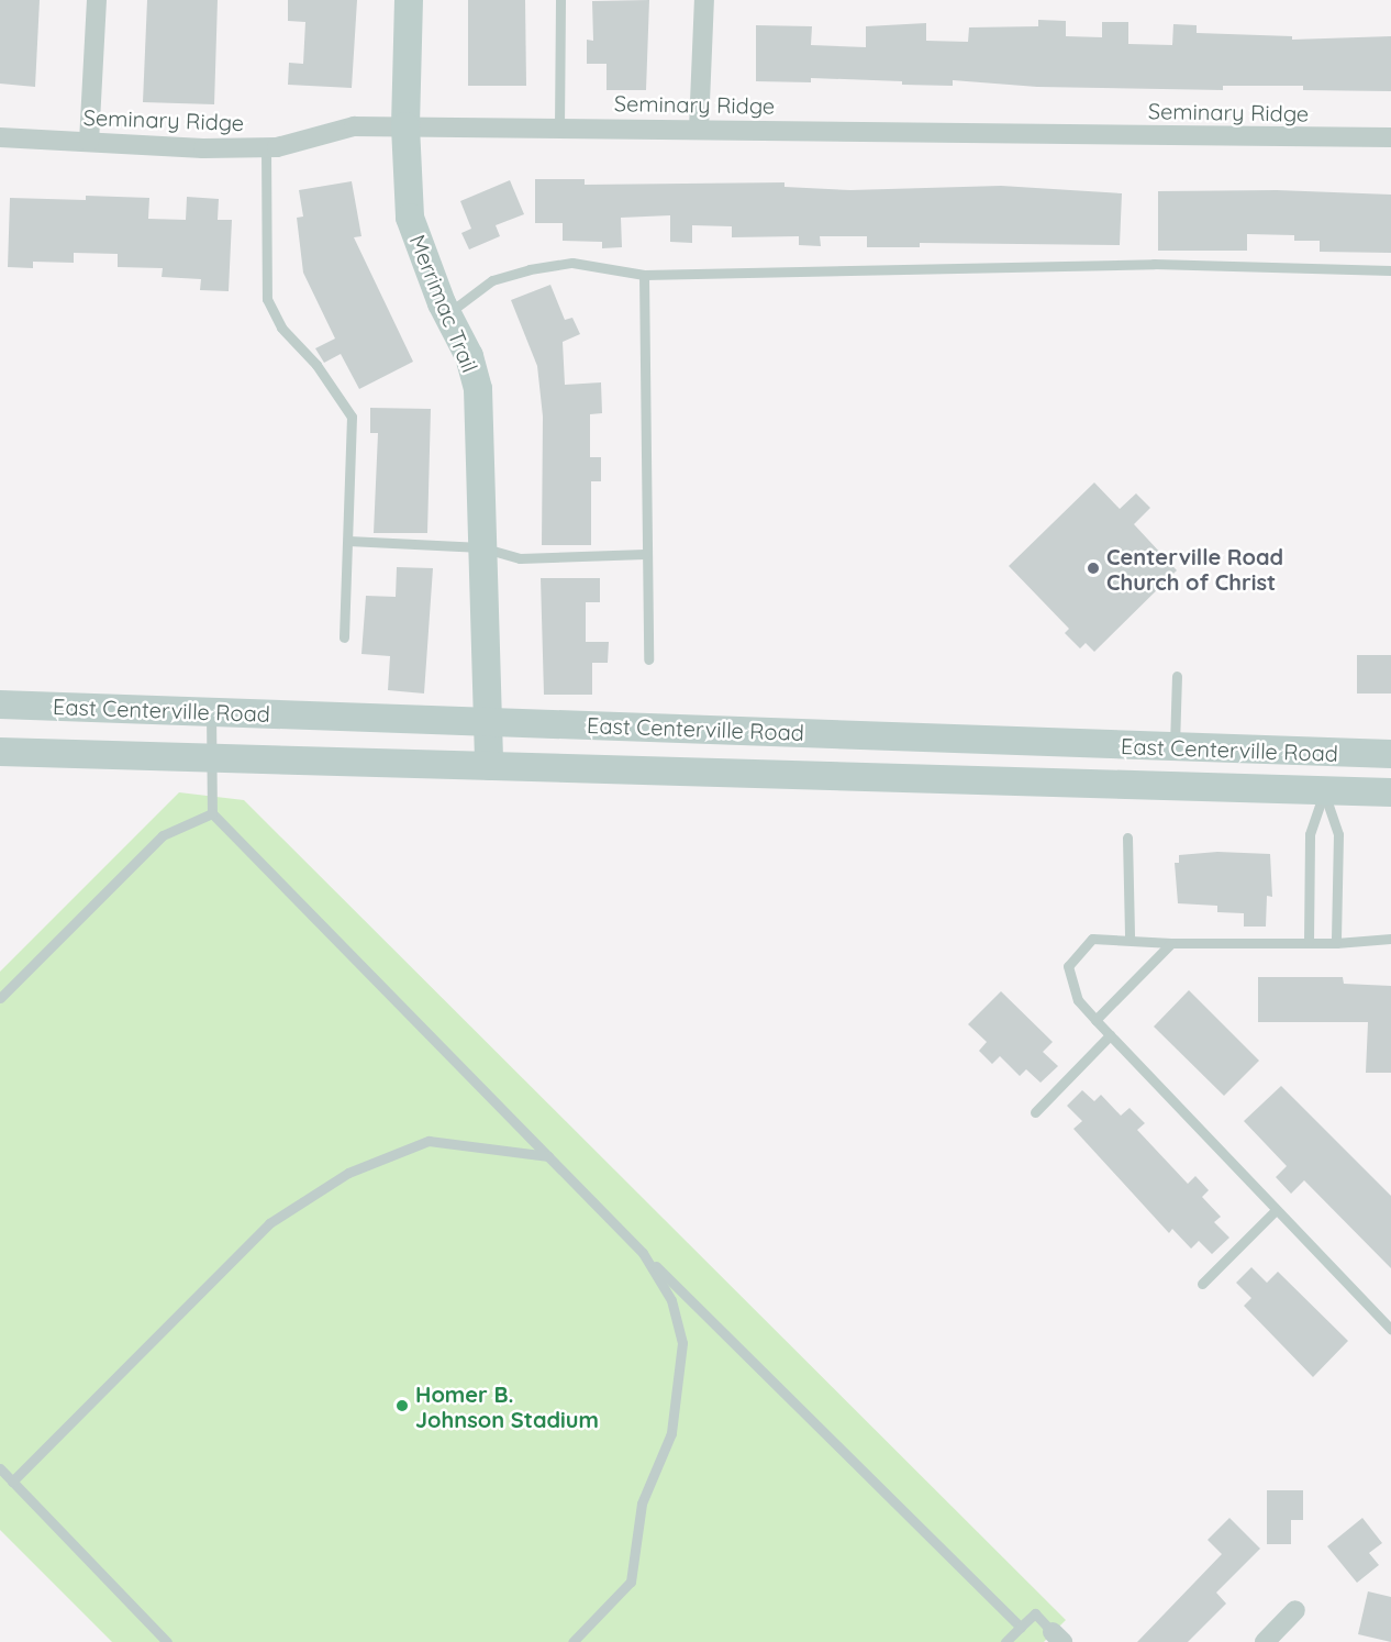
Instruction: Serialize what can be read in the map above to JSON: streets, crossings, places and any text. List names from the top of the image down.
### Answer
{
  "streets": {
    "main road": ["Merrimac Trail", "East Centerville Road"],
    "street": ["Seminary Ridge"]
  },
  "crossings": [
    ["Seminary Ridge", "Merrimac Trail"],
    ["Merrimac Trail", "East Centerville Road"]
  ],
  "places": ["Centerville Road Church of Christ", "Homer B. Johnson Stadium"]
}
